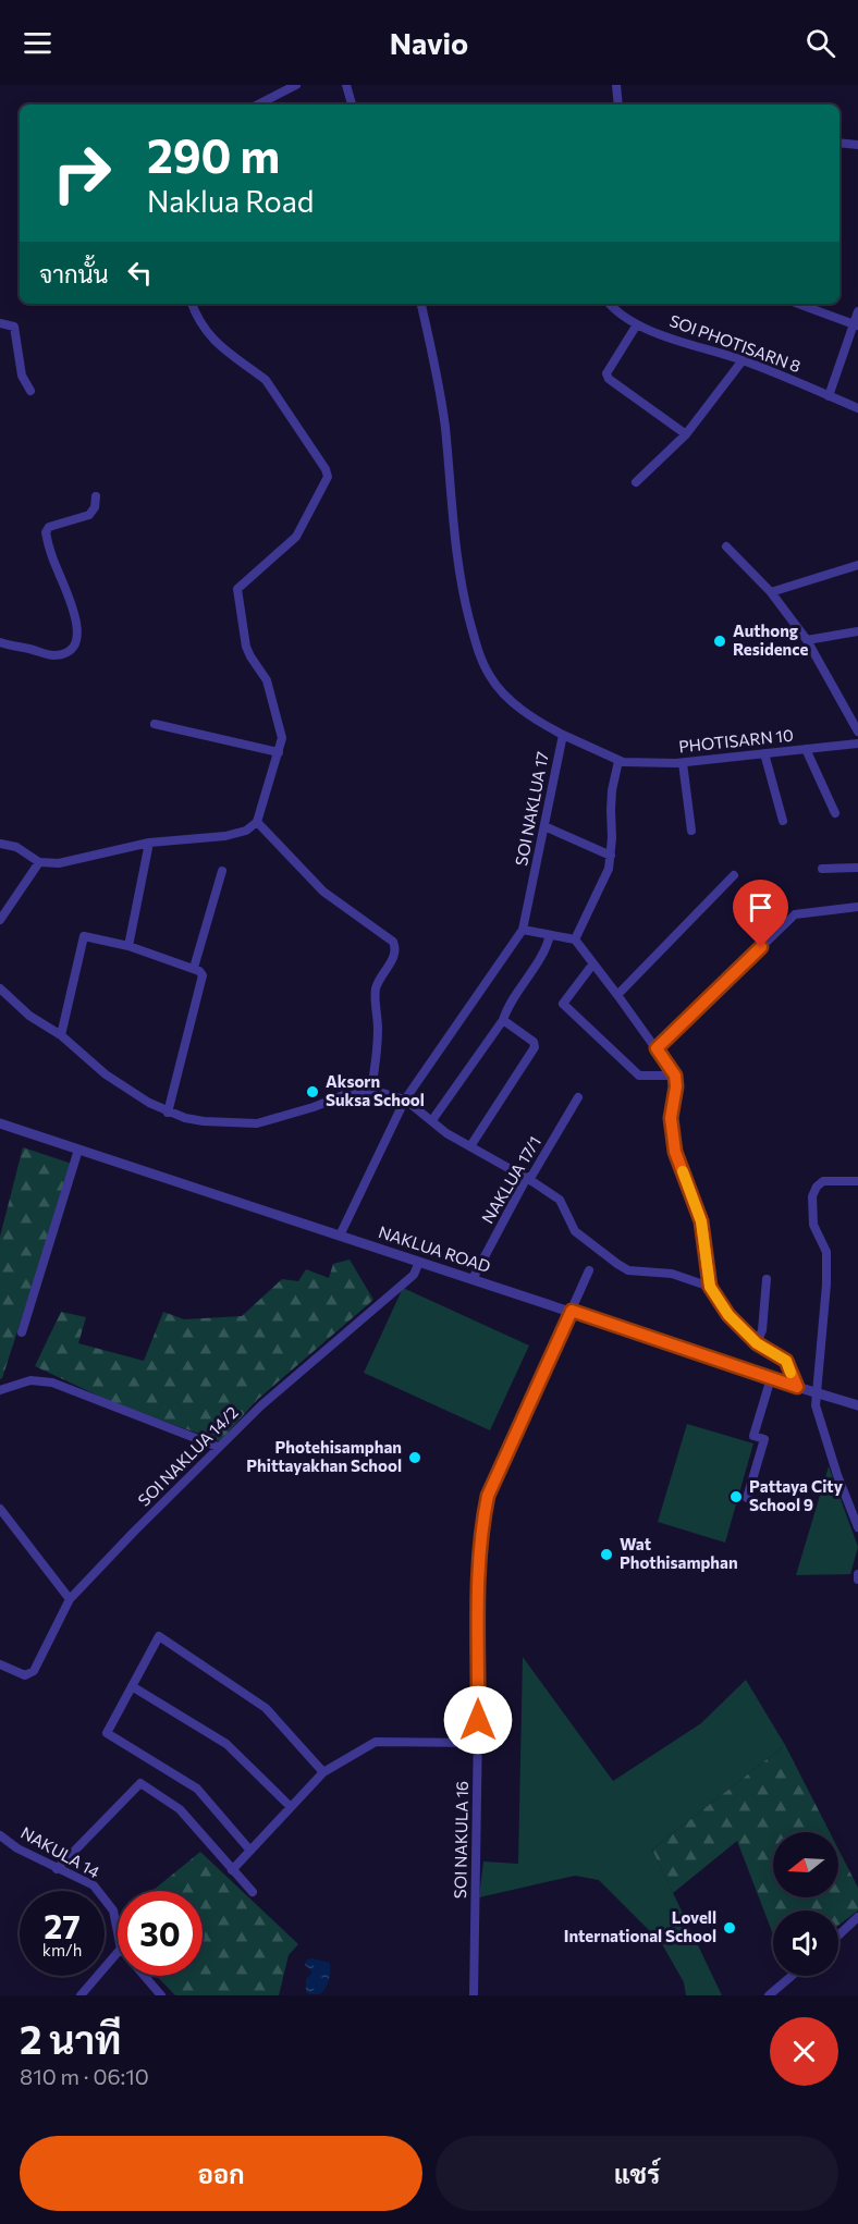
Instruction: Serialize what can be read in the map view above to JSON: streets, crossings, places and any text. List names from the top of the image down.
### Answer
{
  "streets": {
    "street": [
      "SOI PHOTISARN 8",
      "PHOTISARN 10",
      "SOI NAKLUA 17",
      "NAKLUA 17/1",
      "NAKLUA ROAD",
      "SOI NAKLUA 14/2",
      "SOI NAKULA 16",
      "NAKULA 14"
    ]
  },
  "crossings": [
    ["SOI NAKLUA 17", "NAKLUA ROAD"],
    ["NAKLUA 17/1", "NAKLUA ROAD"],
    ["NAKLUA ROAD", "SOI NAKLUA 14/2"],
    ["NAKLUA ROAD", "SOI NAKULA 16"]
  ],
  "places": [
    "Authong Residence",
    "Aksorn Suksa School",
    "Photehisamphan Phittayakhan School",
    "Pattaya City School 9",
    "Wat Phothisamphan",
    "Lovell International School"
  ],
  "north": "left",
  "page": {
    "header": "Navio",
    "turn": ["290 m", "Naklua Road"],
    "then": "จากนั้น",
    "speed": "27 km/h",
    "limit": "30",
    "heading": ["2 นาที", "810 m · 06:10"],
    "buttons": ["ออก", "แชร์"]
  }
}
